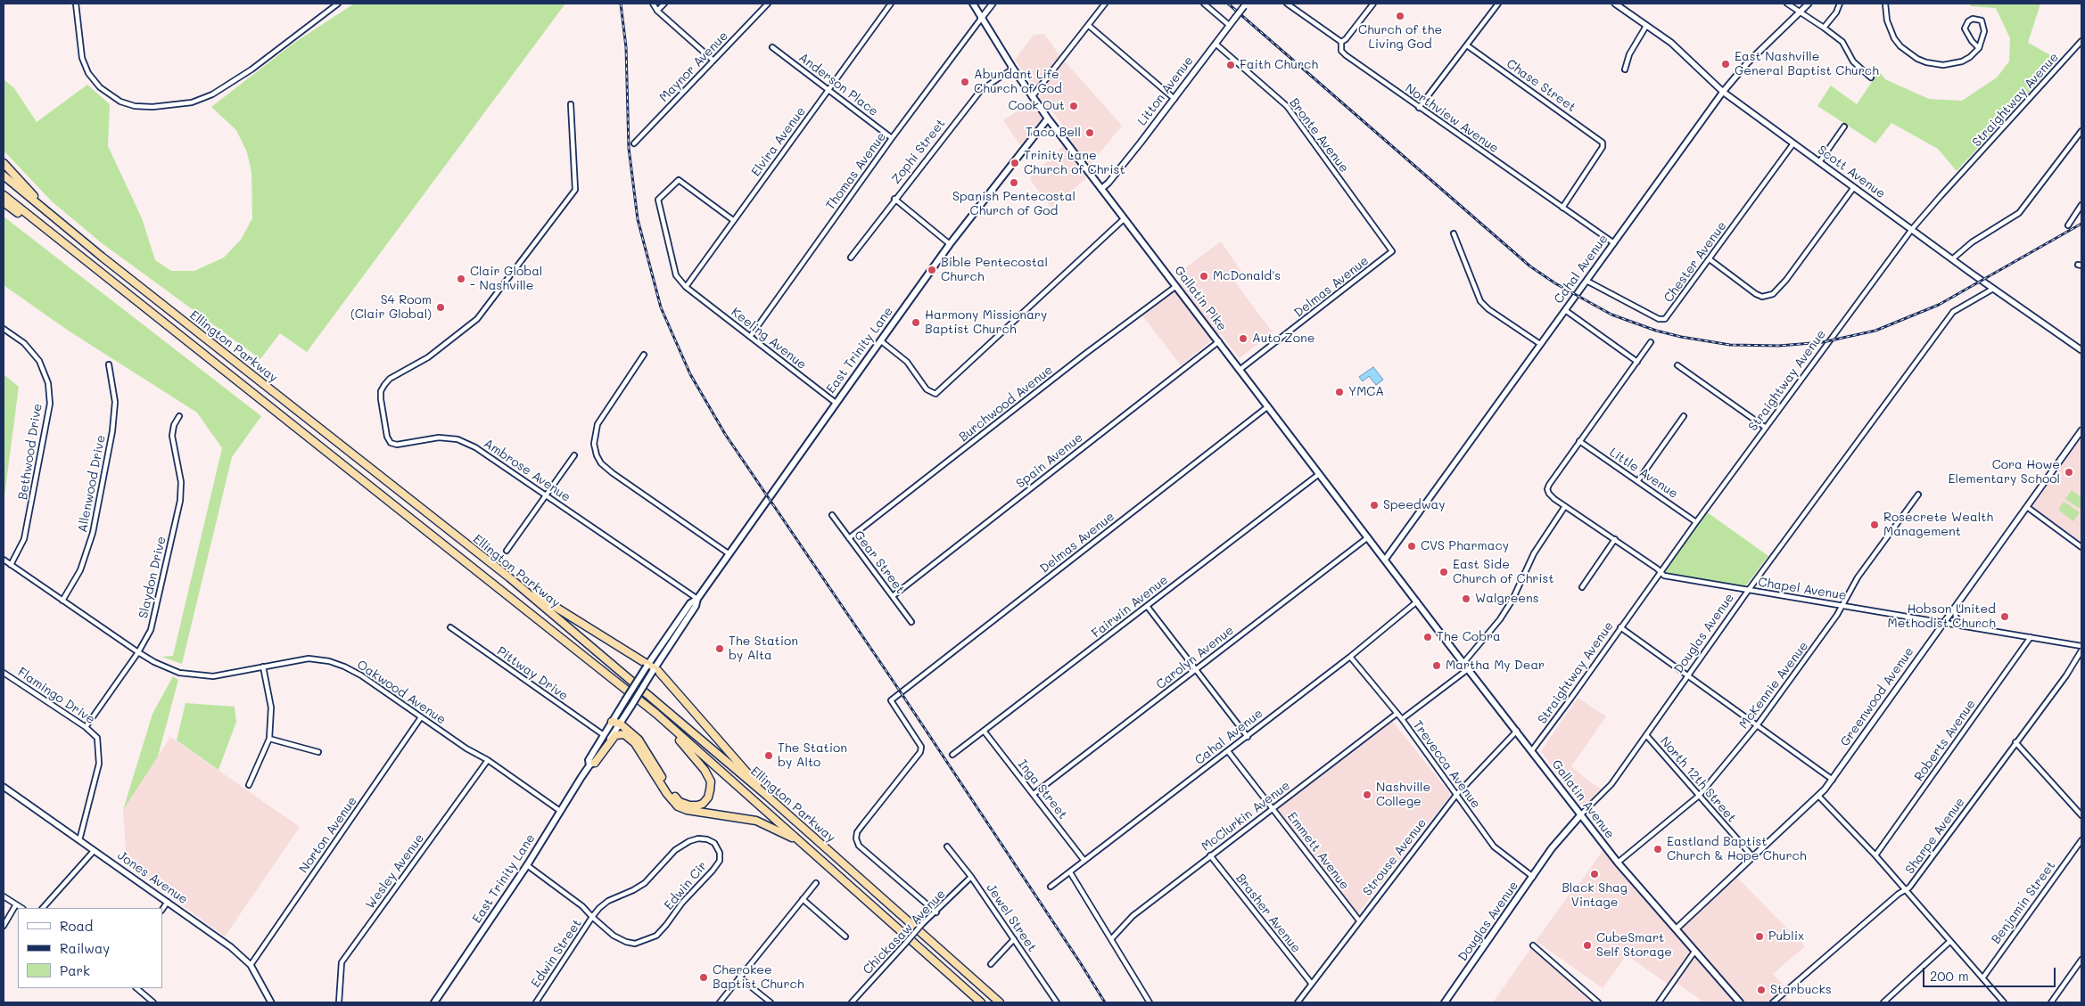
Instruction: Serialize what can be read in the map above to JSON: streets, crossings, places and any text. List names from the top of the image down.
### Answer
{
  "streets": {
    "highway": ["Ellington Parkway"],
    "main road": [
      "Gallatin Pike",
      "East Trinity Lane",
      "Douglas Avenue",
      "Gallatin Avenue"
    ],
    "street": [
      "Maynor Avenue",
      "Anderson Place",
      "Chase Street",
      "Litton Avenue",
      "Straightway Avenue",
      "Northview Avenue",
      "Bronte Avenue",
      "Elvira Avenue",
      "Zophi Street",
      "Thomas Avenue",
      "Scott Avenue",
      "Chester Avenue",
      "Cahal Avenue",
      "Delmas Avenue",
      "Keeling Avenue",
      "Burchwood Avenue",
      "Bethwood Drive",
      "Spain Avenue",
      "Ambrose Avenue",
      "Little Avenue",
      "Allenwood Drive",
      "Gear Street",
      "Slaydon Drive",
      "Chapel Avenue",
      "Fairwin Avenue",
      "Carolyn Avenue",
      "Pittway Drive",
      "McKennie Avenue",
      "Oakwood Avenue",
      "Flamingo Drive",
      "Greenwood Avenue",
      "Roberts Avenue",
      "Trevecca Avenue",
      "North 12th Street",
      "Inga Street",
      "McClurkin Avenue",
      "Norton Avenue",
      "Sharpe Avenue",
      "Emmett Avenue",
      "Strouse Avenue",
      "Wesley Avenue",
      "Jones Avenue",
      "Edwin Cir",
      "Benjamin Street",
      "Brasher Avenue",
      "Jewel Street",
      "Chickasaw Avenue",
      "Edwin Street"
    ]
  },
  "crossings": [
    ["Anderson Place", "Elvira Avenue"],
    ["Anderson Place", "Thomas Avenue"],
    ["Chase Street", "Northview Avenue"],
    ["Litton Avenue", "Bronte Avenue"],
    ["Litton Avenue", "Gallatin Pike"],
    ["Straightway Avenue", "Scott Avenue"],
    ["Straightway Avenue", "Little Avenue"],
    ["Straightway Avenue", "Chapel Avenue"],
    ["Straightway Avenue", "Gallatin Avenue"],
    ["Northview Avenue", "Cahal Avenue"],
    ["Bronte Avenue", "Delmas Avenue"],
    ["Elvira Avenue", "Keeling Avenue"],
    ["Zophi Street", "Gallatin Pike"],
    ["Thomas Avenue", "Gallatin Pike"],
    ["Thomas Avenue", "Keeling Avenue"],
    ["Scott Avenue", "Chester Avenue"],
    ["Scott Avenue", "Cahal Avenue"],
    ["Scott Avenue", "Douglas Avenue"],
    ["Chester Avenue", "Cahal Avenue"],
    ["Cahal Avenue", "Gallatin Pike"],
    ["Cahal Avenue", "Trevecca Avenue"],
    ["Cahal Avenue", "Inga Street"],
    ["Cahal Avenue", "Gallatin Avenue"],
    ["Cahal Avenue", "Emmett Avenue"],
    ["Delmas Avenue", "Gallatin Pike"],
    ["Delmas Avenue", "Chickasaw Avenue"],
    ["Gallatin Pike", "East Trinity Lane"],
    ["Gallatin Pike", "Burchwood Avenue"],
    ["Gallatin Pike", "Spain Avenue"],
    ["Gallatin Pike", "Fairwin Avenue"],
    ["Gallatin Pike", "Carolyn Avenue"],
    ["Gallatin Pike", "Gallatin Avenue"],
    ["Keeling Avenue", "East Trinity Lane"],
    ["East Trinity Lane", "Ambrose Avenue"],
    ["East Trinity Lane", "Pittway Drive"],
    ["East Trinity Lane", "Oakwood Avenue"],
    ["East Trinity Lane", "Edwin Street"],
    ["Burchwood Avenue", "Gear Street"],
    ["Bethwood Drive", "Oakwood Avenue"],
    ["Spain Avenue", "Gear Street"],
    ["Little Avenue", "Chapel Avenue"],
    ["Allenwood Drive", "Oakwood Avenue"],
    ["Slaydon Drive", "Oakwood Avenue"],
    ["Slaydon Drive", "Flamingo Drive"],
    ["Chapel Avenue", "Douglas Avenue"],
    ["Chapel Avenue", "McKennie Avenue"],
    ["Chapel Avenue", "Greenwood Avenue"],
    ["Chapel Avenue", "Roberts Avenue"],
    ["Fairwin Avenue", "Inga Street"],
    ["Douglas Avenue", "Trevecca Avenue"],
    ["Douglas Avenue", "North 12th Street"],
    ["Douglas Avenue", "Gallatin Avenue"],
    ["Carolyn Avenue", "Inga Street"],
    ["McKennie Avenue", "North 12th Street"],
    ["McKennie Avenue", "Gallatin Avenue"],
    ["Oakwood Avenue", "Norton Avenue"],
    ["Oakwood Avenue", "Wesley Avenue"],
    ["Flamingo Drive", "Jones Avenue"],
    ["Greenwood Avenue", "North 12th Street"],
    ["Greenwood Avenue", "Gallatin Avenue"],
    ["Trevecca Avenue", "McClurkin Avenue"],
    ["Trevecca Avenue", "Strouse Avenue"],
    ["Gallatin Avenue", "Strouse Avenue"],
    ["McClurkin Avenue", "Emmett Avenue"],
    ["McClurkin Avenue", "Brasher Avenue"],
    ["Norton Avenue", "Jones Avenue"],
    ["Emmett Avenue", "Strouse Avenue"],
    ["Strouse Avenue", "Brasher Avenue"],
    ["Edwin Cir", "Edwin Street"],
    ["Jewel Street", "Chickasaw Avenue"]
  ],
  "places": [
    "Church of the Living God",
    "East Nashville General Baptist Church",
    "Faith Church",
    "Abundant Life Church of God",
    "Cook Out",
    "Taco Bell",
    "Trinity Lane Church of Christ",
    "Spanish Pentecostal Church of God",
    "Bible Pentecostal Church",
    "McDonald's",
    "Clair Global - Nashville",
    "S4 Room (Clair Global)",
    "Harmony Missionary Baptist Church",
    "Auto Zone",
    "YMCA",
    "Cora Howe Elementary School",
    "Speedway",
    "Rosecrete Wealth Management",
    "CVS Pharmacy",
    "East Side Church of Christ",
    "Walgreens",
    "Hobson United Methodist Church",
    "The Cobra",
    "The Station by Alta",
    "Martha My Dear",
    "The Station by Alto",
    "Nashville College",
    "Eastland Baptist Church & Hope Church",
    "Black Shag Vintage",
    "Publix",
    "CubeSmart Self Storage",
    "Cherokee Baptist Church",
    "Starbucks"
  ],
  "legend": ["Road", "Railway", "Park"],
  "scale_bar": "200 m"
}
